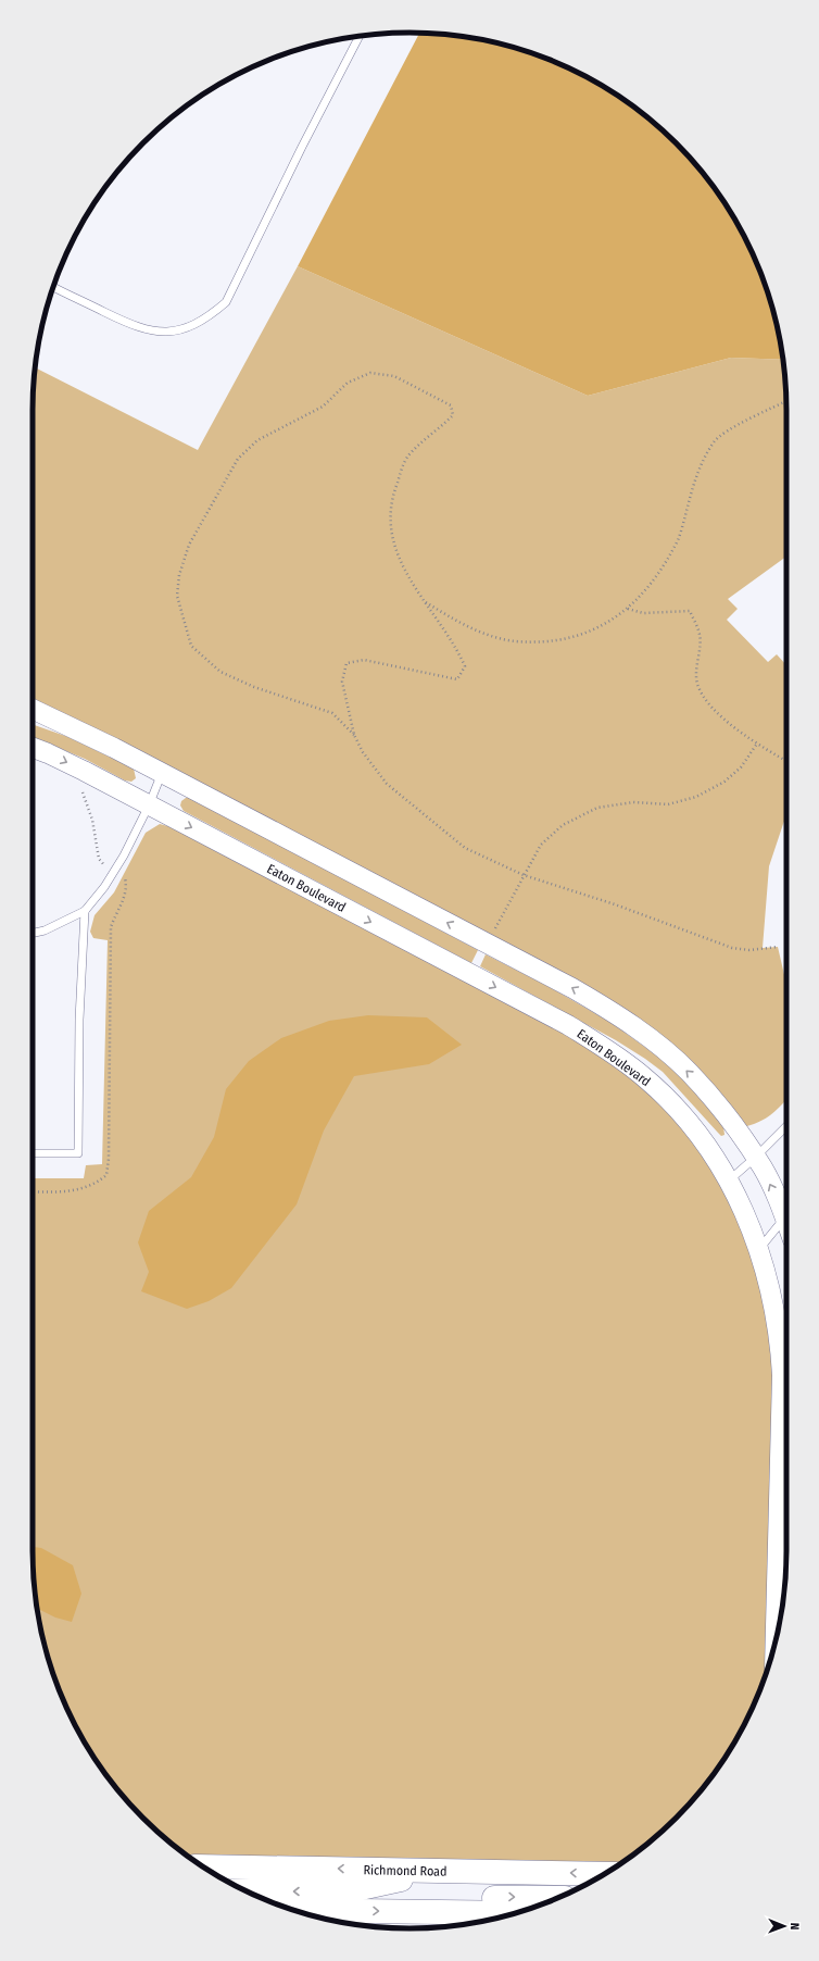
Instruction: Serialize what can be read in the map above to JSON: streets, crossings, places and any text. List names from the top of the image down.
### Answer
{
  "streets": {
    "main road": ["Richmond Road"],
    "street": ["Eaton Boulevard"]
  },
  "north": "right"
}
